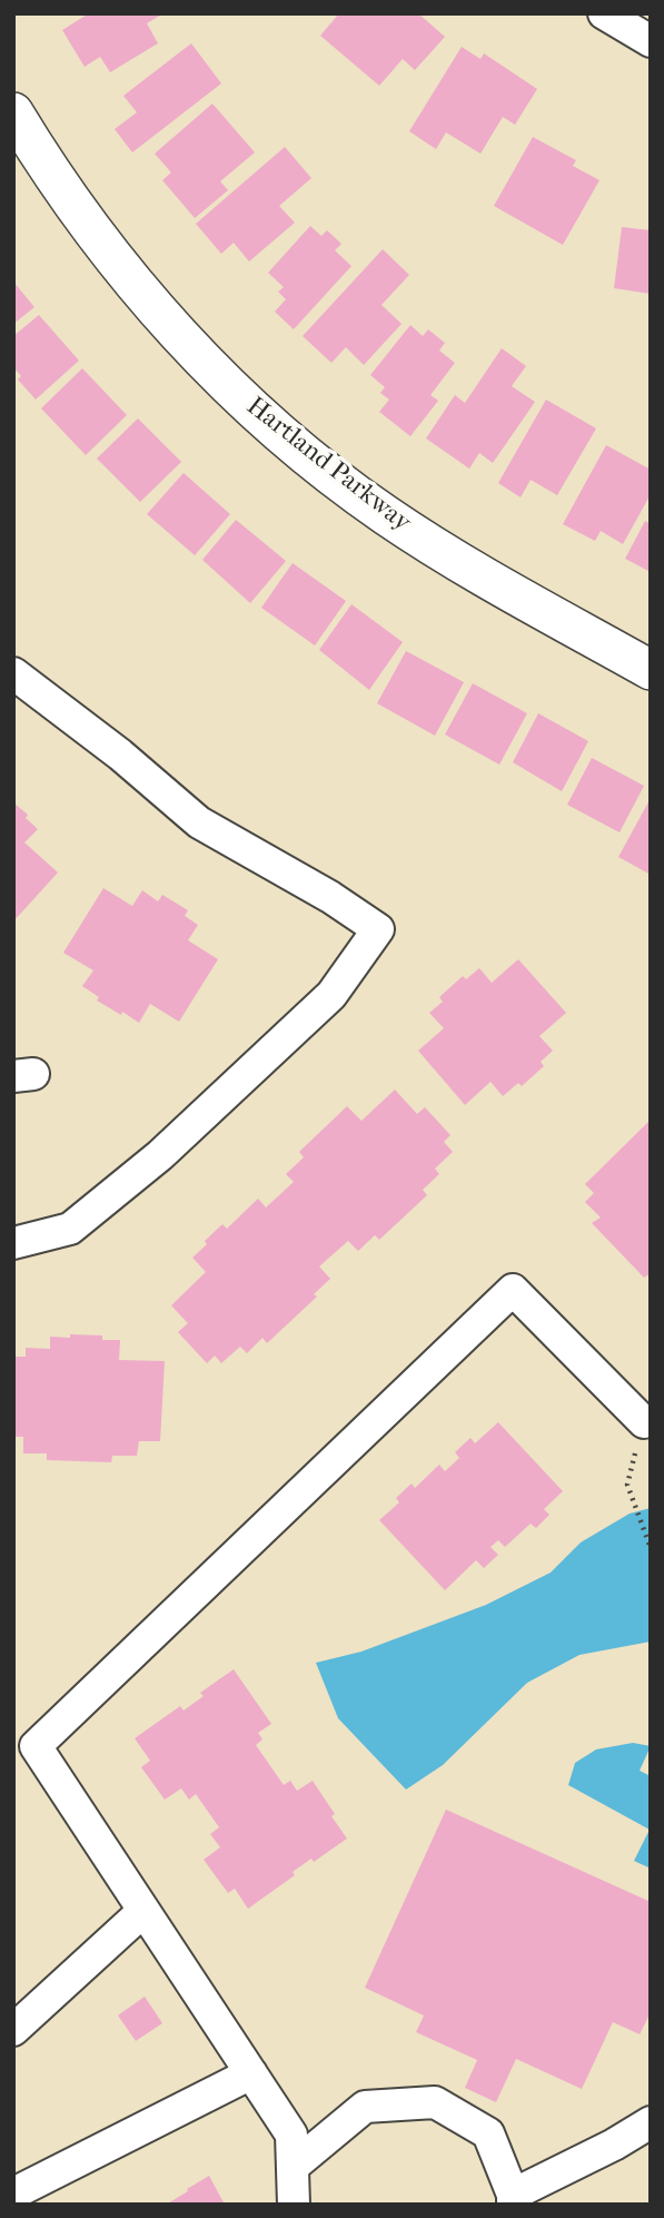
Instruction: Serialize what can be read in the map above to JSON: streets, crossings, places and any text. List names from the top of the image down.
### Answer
{
  "streets": {
    "street": ["Hartland Parkway"]
  }
}
